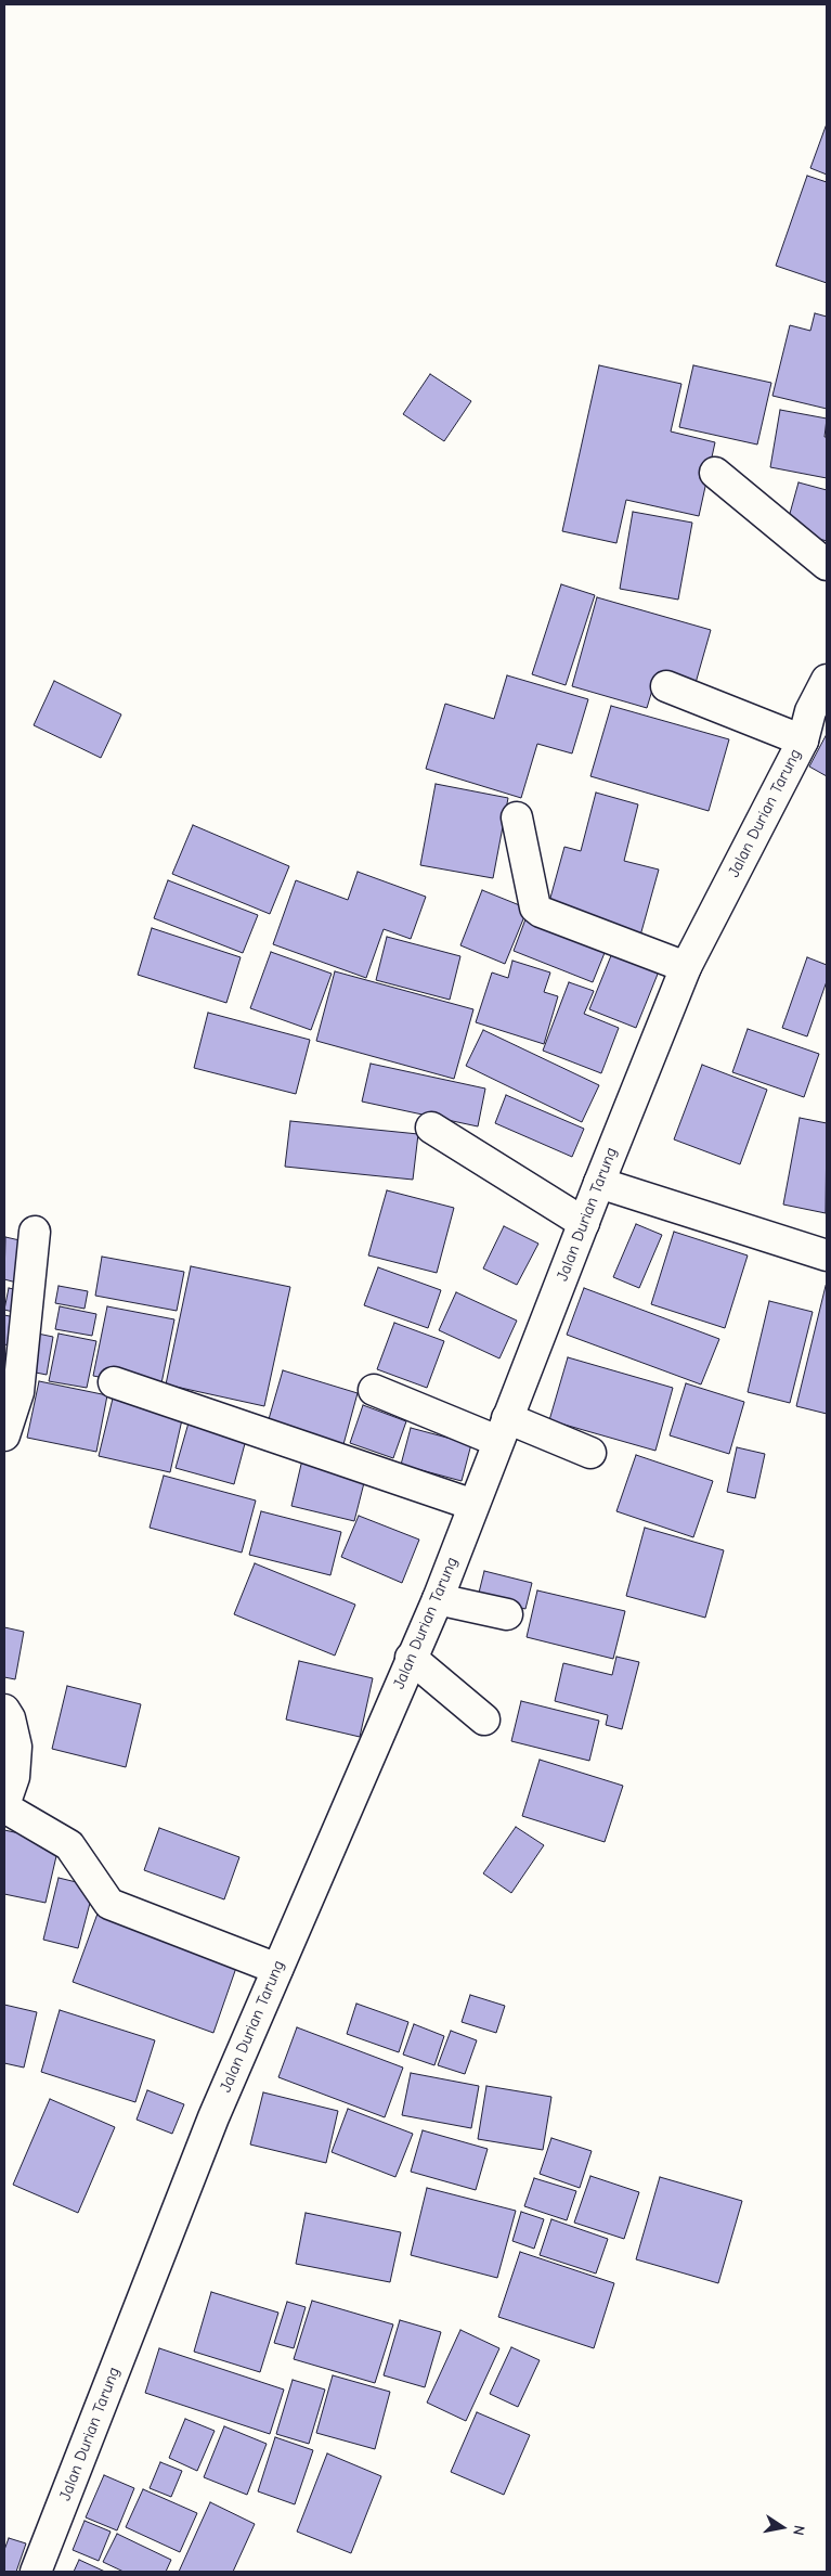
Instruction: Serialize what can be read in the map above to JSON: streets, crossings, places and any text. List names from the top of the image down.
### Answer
{
  "streets": {
    "street": ["Jalan Durian Tarung"]
  },
  "north": "right"
}
